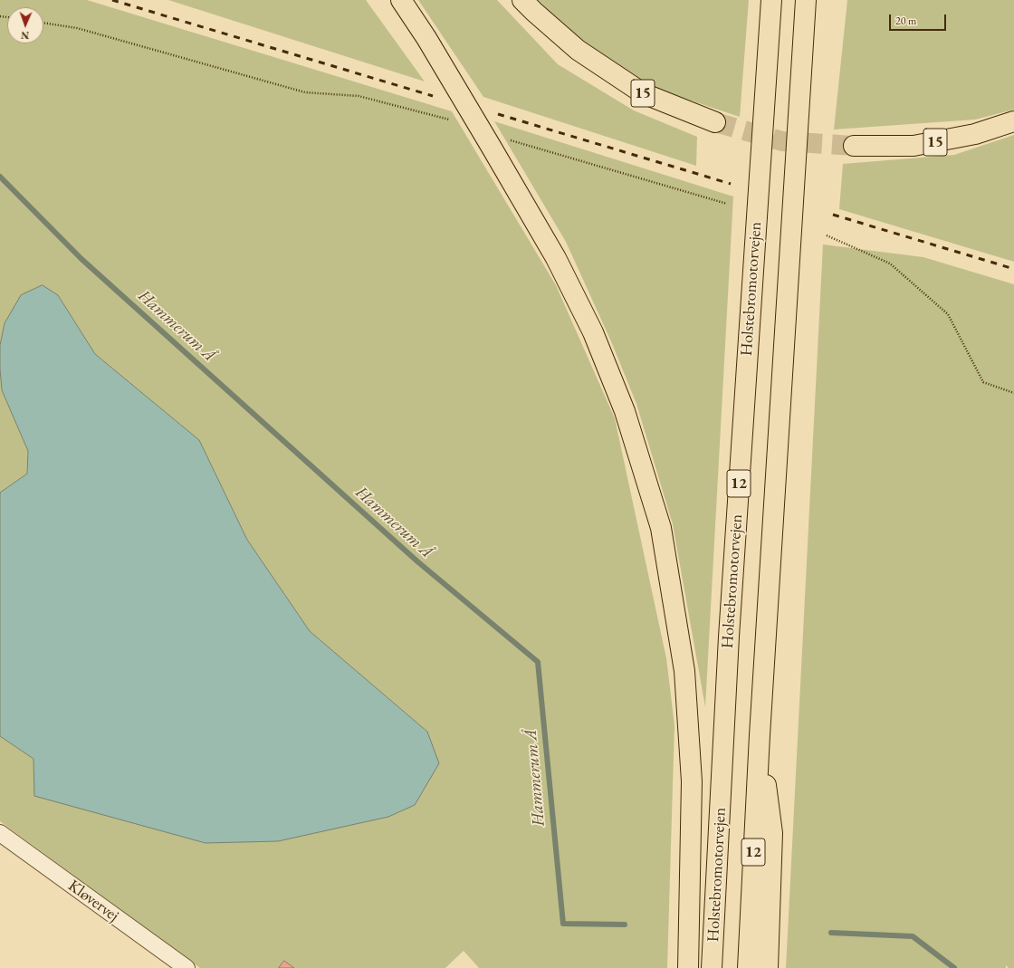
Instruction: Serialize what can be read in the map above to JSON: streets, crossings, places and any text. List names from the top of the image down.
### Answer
{
  "streets": {
    "highway": ["15", "Holstebromotorvejen", "12"],
    "street": ["Kløvervej"]
  },
  "water": ["Hammerum Å"],
  "scale_bar": "20 m",
  "north": "bottom"
}
